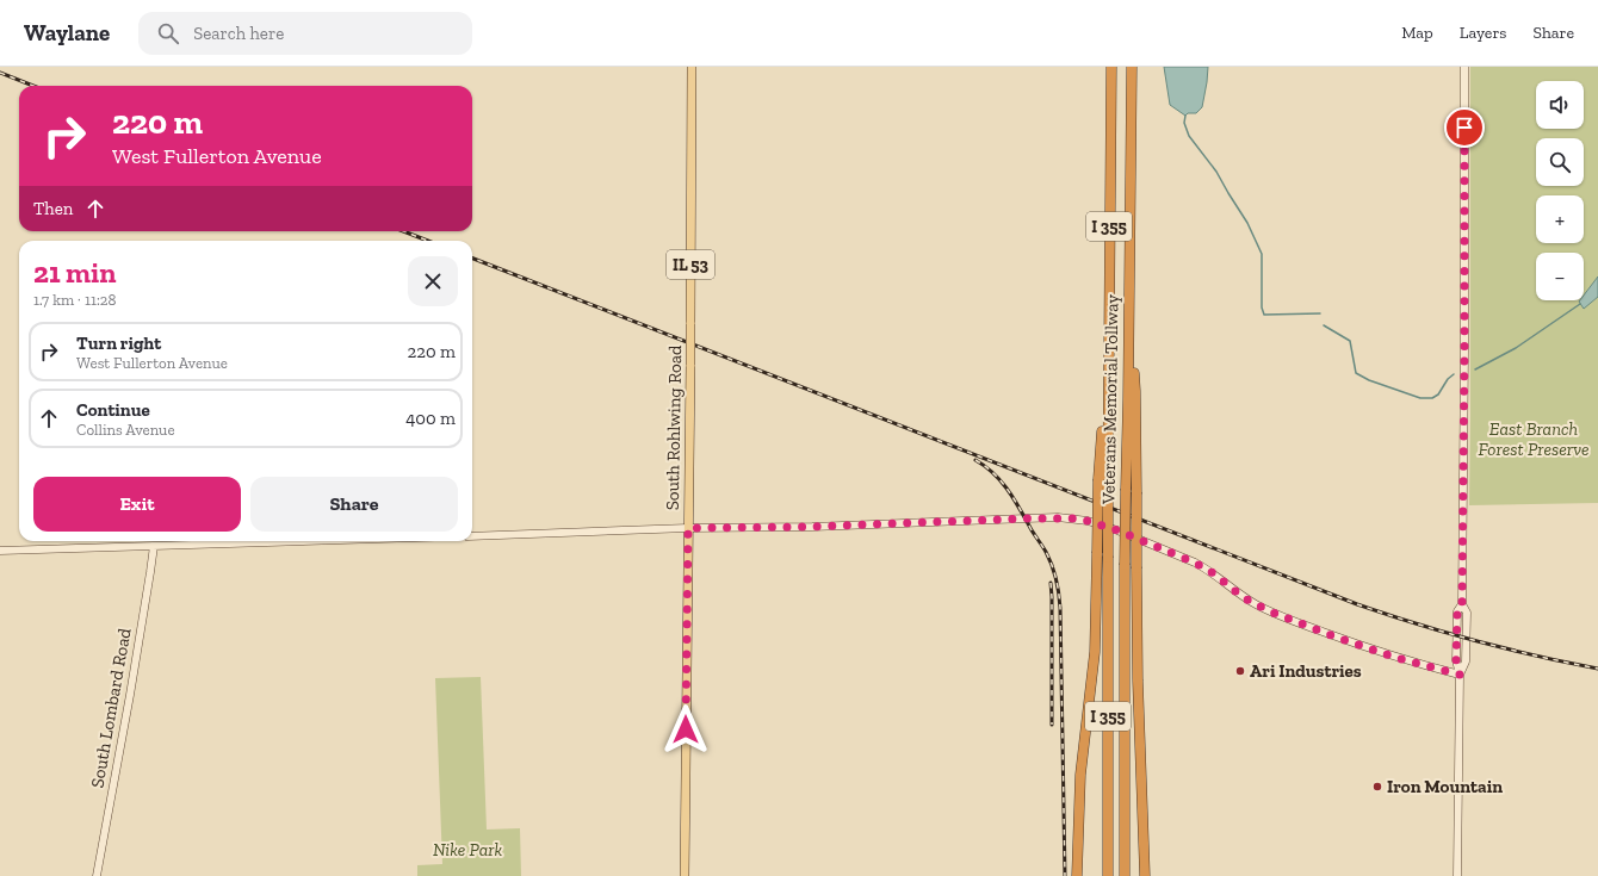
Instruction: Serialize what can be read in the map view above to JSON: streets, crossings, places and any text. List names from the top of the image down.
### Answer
{
  "streets": {
    "highway": ["I 355", "Veterans Memorial Tollway"],
    "main road": ["IL 53", "South Rohlwing Road"],
    "street": ["South Lombard Road"]
  },
  "parks": ["East Branch Forest Preserve", "Nike Park"],
  "places": ["Ari Industries", "Iron Mountain"],
  "page": {
    "header": "Waylane",
    "search": "Search here",
    "nav": ["Map", "Layers", "Share"],
    "map_buttons": ["+", "−"],
    "turn": ["220 m", "West Fullerton Avenue"],
    "then": "Then",
    "heading": ["21 min", "1.7 km · 11:28"],
    "list": [
      {
        "name": "Turn right",
        "note": "West Fullerton Avenue",
        "value": "220 m"
      },
      {
        "name": "Continue",
        "note": "Collins Avenue",
        "value": "400 m"
      }
    ],
    "buttons": ["Exit", "Share"]
  }
}
